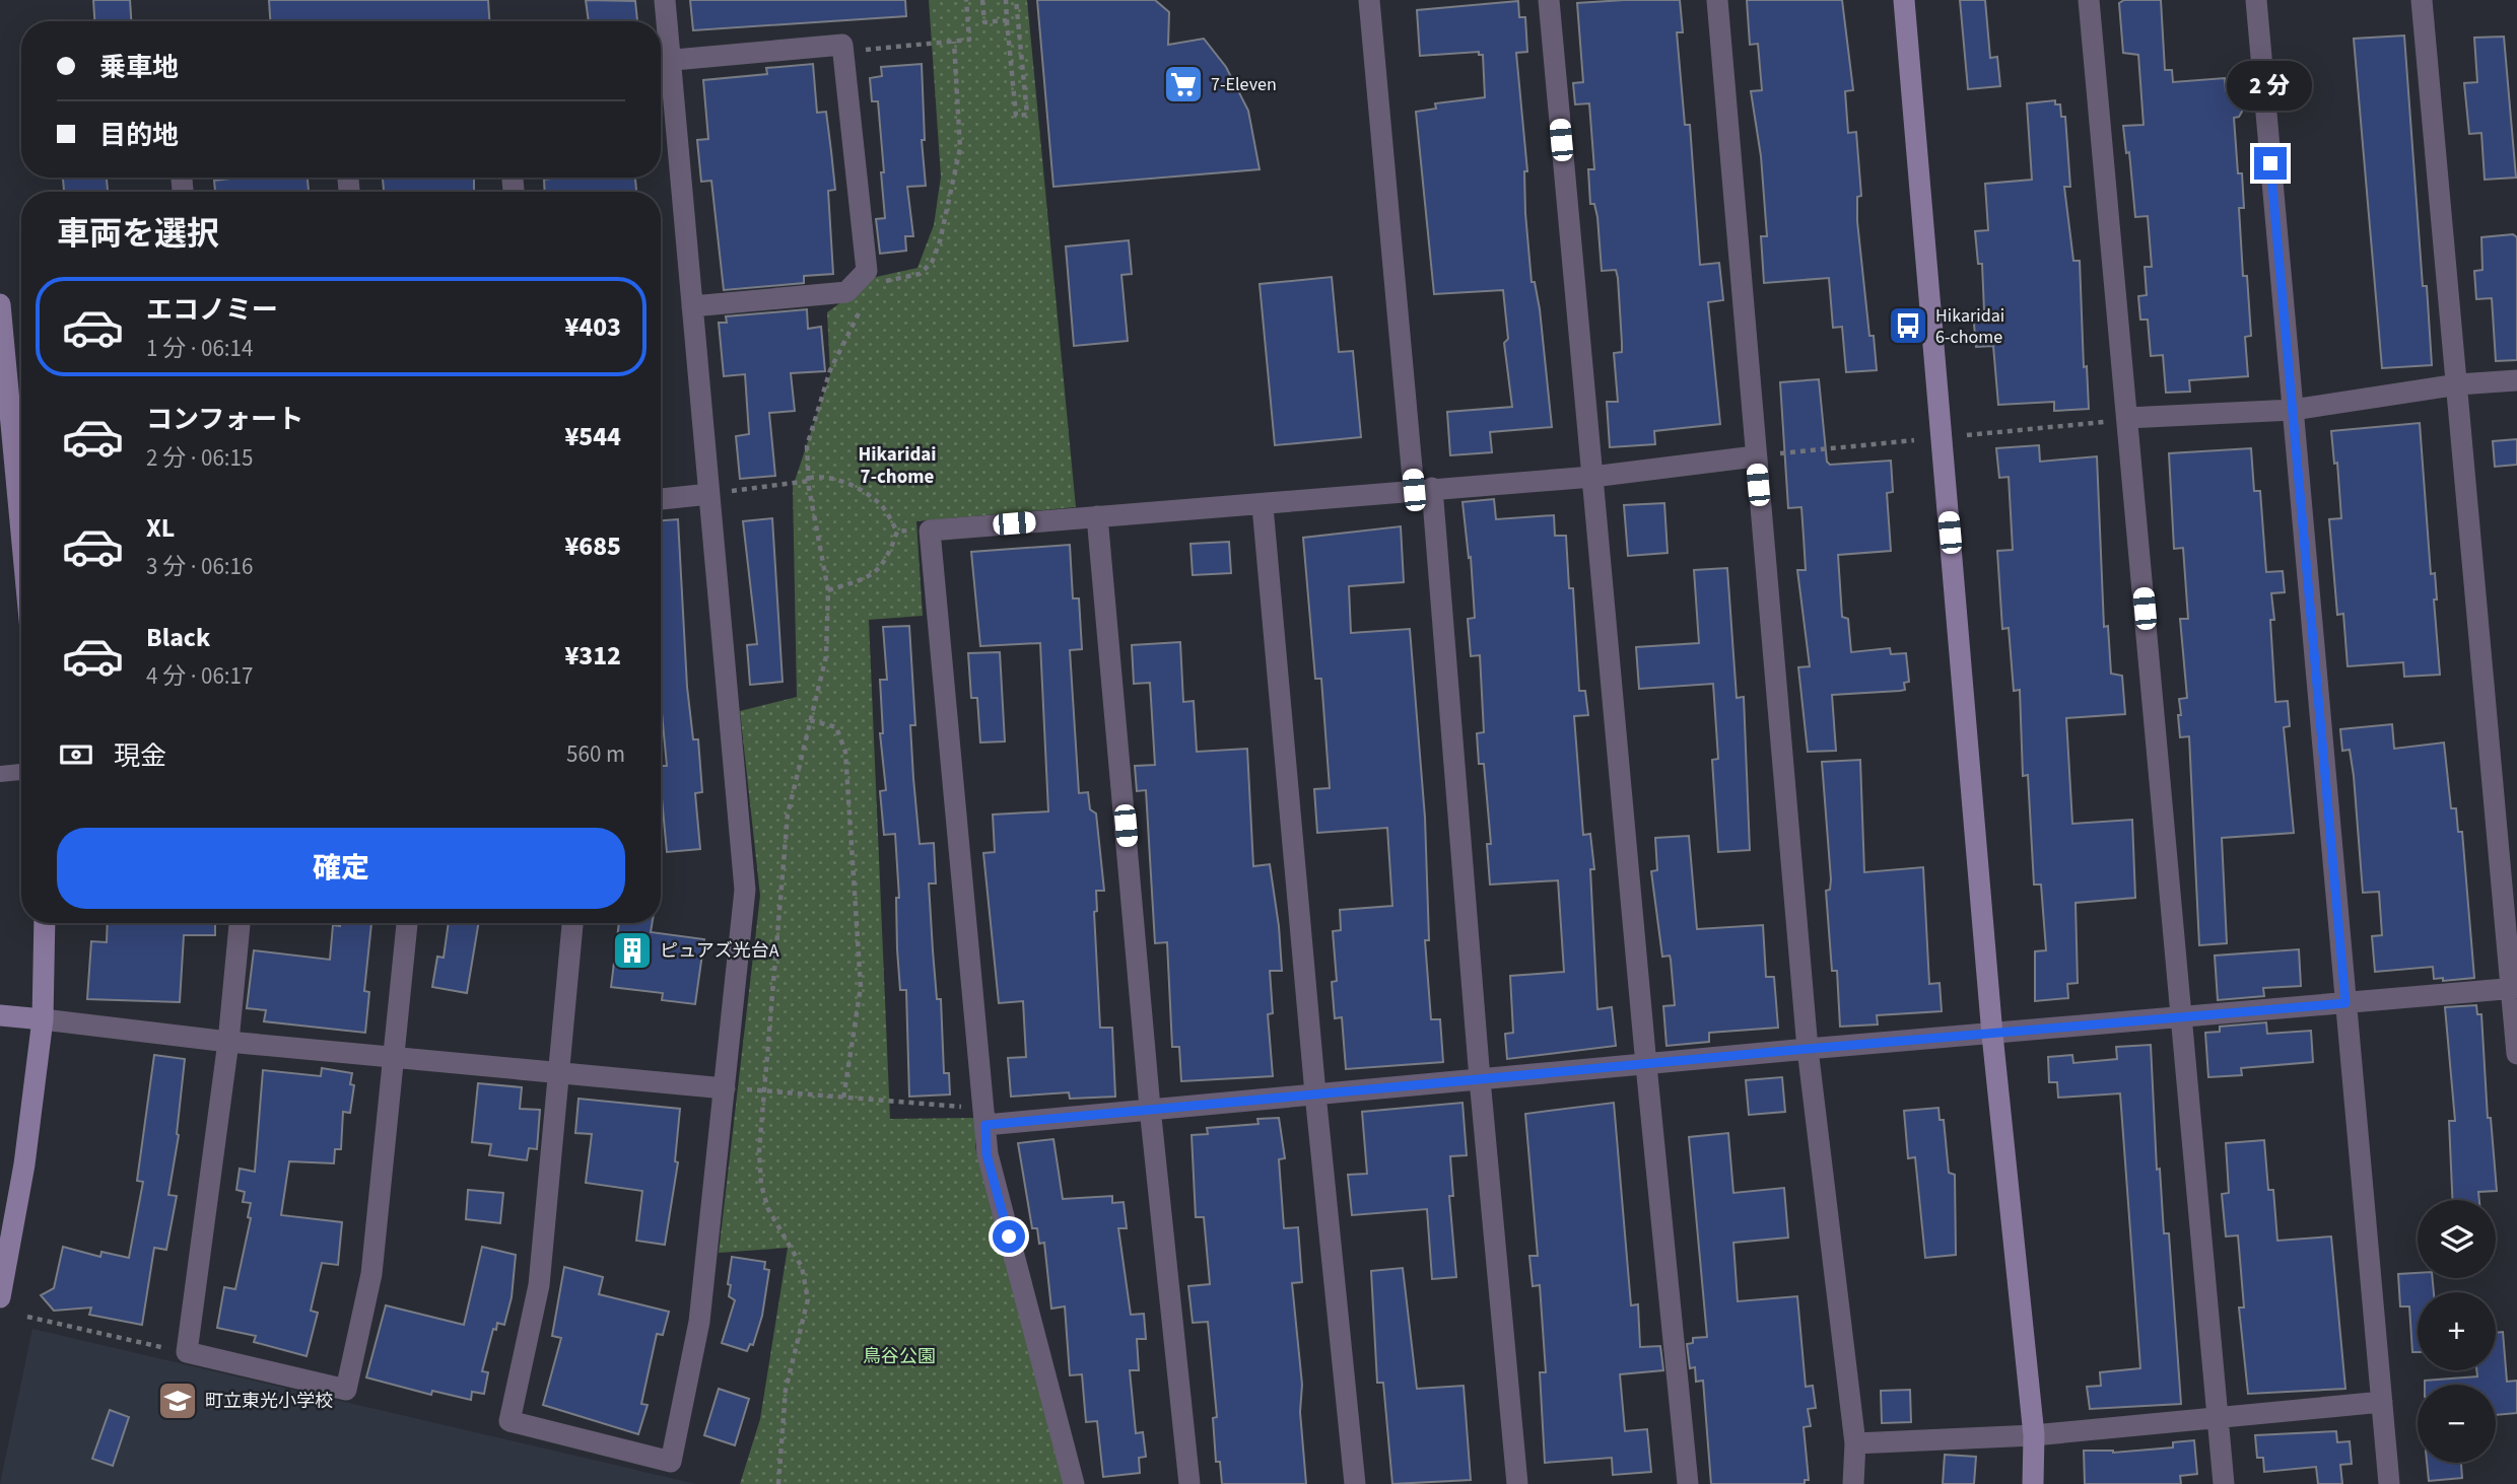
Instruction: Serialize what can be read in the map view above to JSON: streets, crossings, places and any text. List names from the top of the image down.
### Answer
{
  "districts": ["Hikaridai 7-chome"],
  "parks": ["鳥谷公園"],
  "places": {
    "supermarket": ["7-Eleven"],
    "bus stop": ["Hikaridai 6-chome"],
    "building": ["ピュアズ光台A"],
    "school or university": ["町立東光小学校"]
  },
  "page": {
    "banner": ["乗車地", "目的地"],
    "bubble": "2 分",
    "heading": "車両を選択",
    "list": [
      {
        "name": "エコノミー",
        "note": "1 分 · 06:14",
        "value": "¥403"
      },
      {
        "name": "コンフォート",
        "note": "2 分 · 06:15",
        "value": "¥544"
      },
      {
        "name": "XL",
        "note": "3 分 · 06:16",
        "value": "¥685"
      },
      {
        "name": "Black",
        "note": "4 分 · 06:17",
        "value": "¥312"
      }
    ],
    "pay": ["現金", "560 m"],
    "buttons": "確定",
    "map_buttons": ["+", "−"]
  }
}
